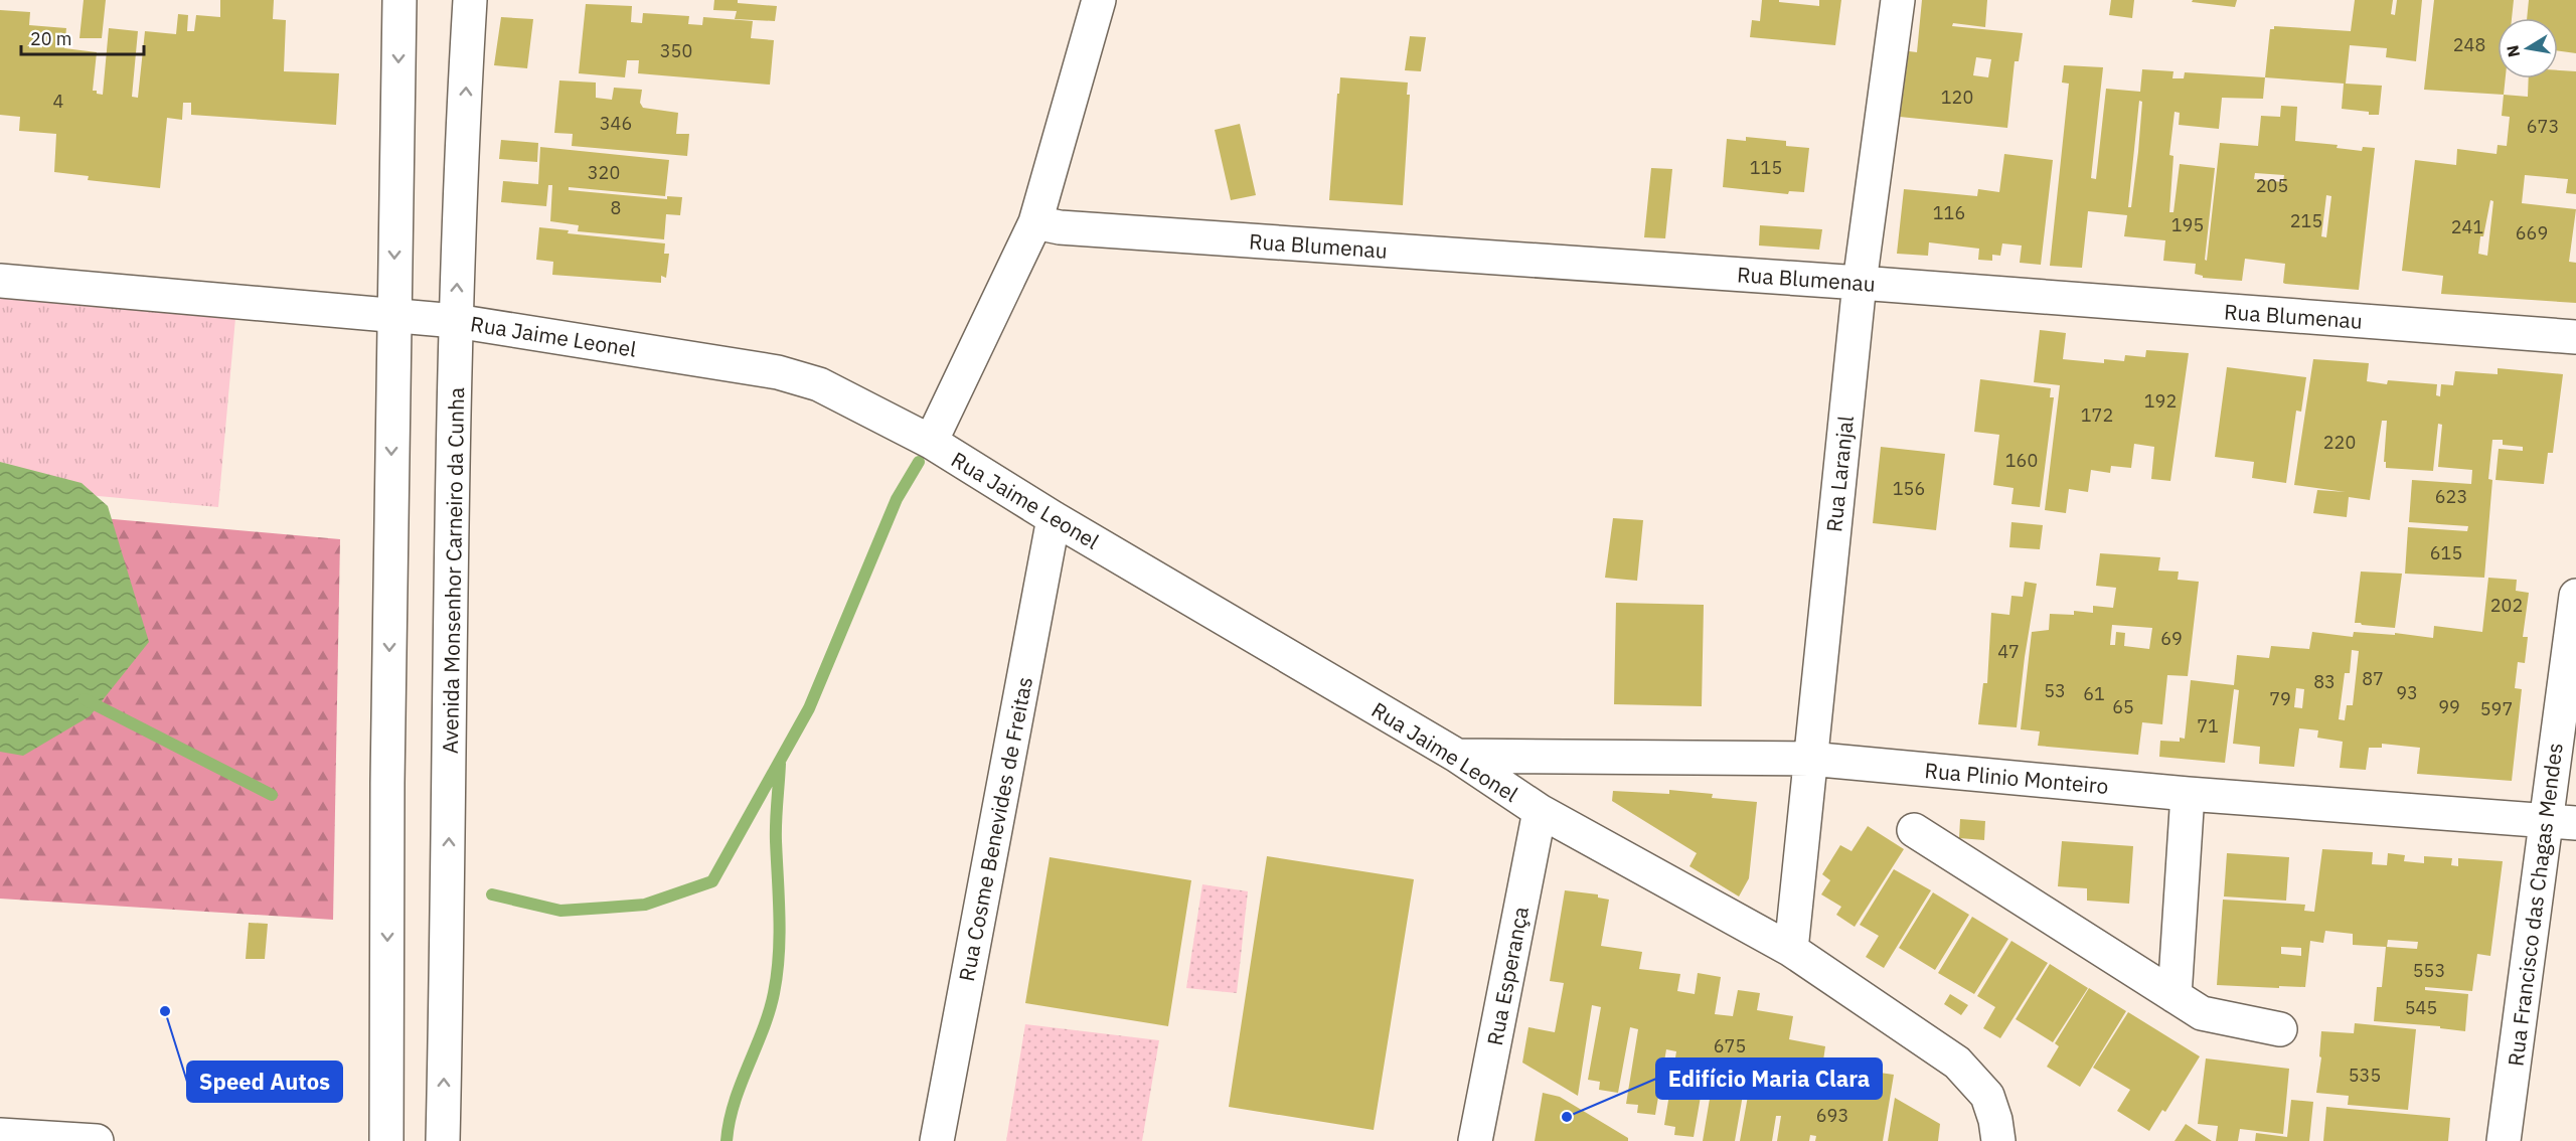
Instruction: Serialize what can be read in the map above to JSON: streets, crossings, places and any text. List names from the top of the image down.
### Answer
{
  "streets": {
    "street": [
      "Rua Blumenau",
      "Rua Jaime Leonel",
      "Rua Laranjal",
      "Avenida Monsenhor Carneiro da Cunha",
      "Rua Plinio Monteiro",
      "Rua Cosme Benevides de Freitas",
      "Rua Francisco das Chagas Mendes",
      "Rua Esperança"
    ]
  },
  "crossings": [
    ["Rua Blumenau", "Rua Laranjal"],
    ["Rua Jaime Leonel", "Rua Laranjal"],
    ["Rua Jaime Leonel", "Avenida Monsenhor Carneiro da Cunha"],
    ["Rua Jaime Leonel", "Rua Plinio Monteiro"],
    ["Rua Jaime Leonel", "Rua Cosme Benevides de Freitas"],
    ["Rua Jaime Leonel", "Rua Esperança"],
    ["Rua Laranjal", "Rua Plinio Monteiro"],
    ["Rua Plinio Monteiro", "Rua Francisco das Chagas Mendes"]
  ],
  "places": ["Speed Autos", "Edifício Maria Clara"],
  "house_numbers": [
    "248",
    "350",
    "120",
    "4",
    "346",
    "673",
    "115",
    "320",
    "205",
    "8",
    "116",
    "215",
    "195",
    "241",
    "669",
    "192",
    "172",
    "220",
    "160",
    "156",
    "623",
    "615",
    "202",
    "69",
    "47",
    "87",
    "83",
    "53",
    "93",
    "61",
    "79",
    "65",
    "99",
    "597",
    "71",
    "553",
    "545",
    "675",
    "535",
    "693"
  ],
  "scale_bar": "20 m",
  "north": "left"
}
